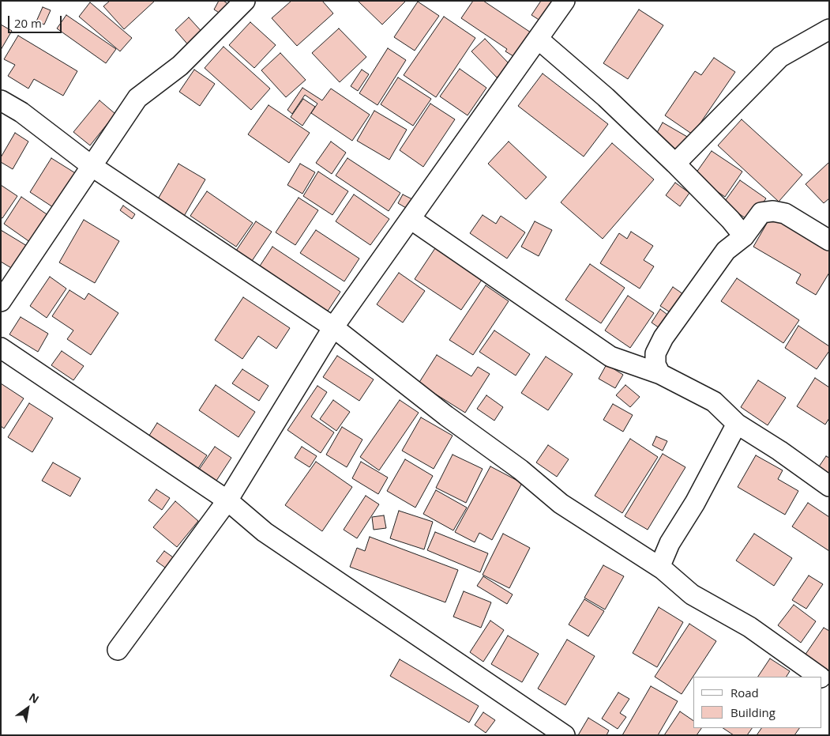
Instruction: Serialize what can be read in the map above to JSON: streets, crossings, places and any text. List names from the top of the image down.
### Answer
{
  "legend": ["Road", "Building"],
  "scale_bar": "20 m",
  "north": "top right"
}
